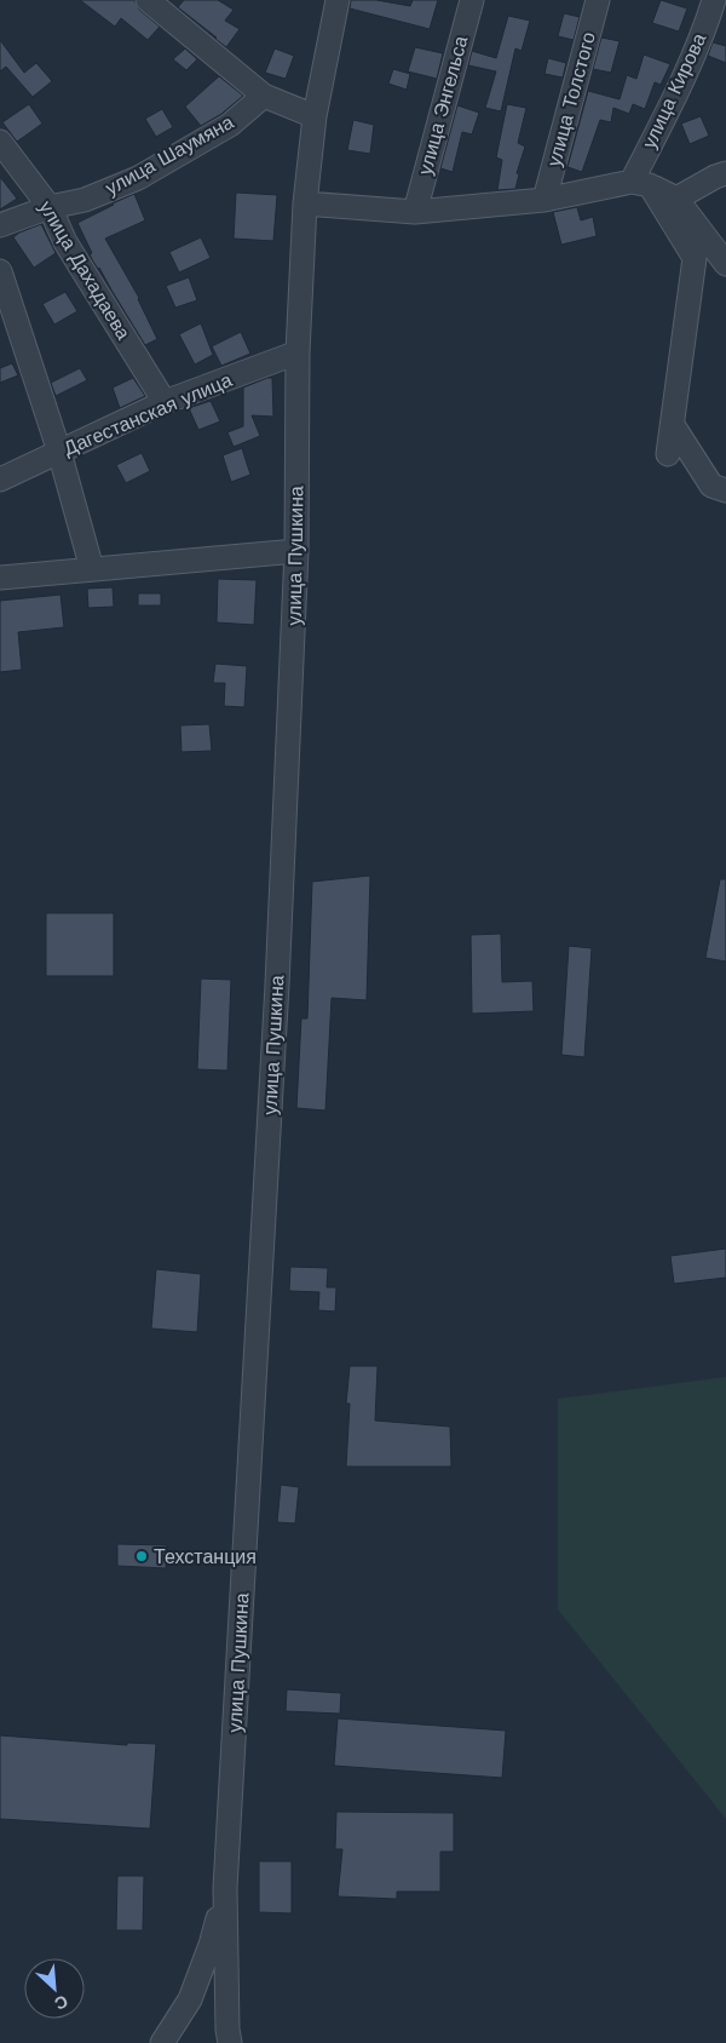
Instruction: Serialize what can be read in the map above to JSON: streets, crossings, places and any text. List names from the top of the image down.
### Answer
{
  "streets": {
    "street": [
      "улица Кирова",
      "улица Толстого",
      "улица Энгельса",
      "улица Шаумяна",
      "улица Дахадаева",
      "Дагестанская улица",
      "улица Пушкина"
    ]
  },
  "crossings": [
    ["улица Шаумяна", "улица Дахадаева"],
    ["улица Дахадаева", "Дагестанская улица"],
    ["Дагестанская улица", "улица Пушкина"]
  ],
  "places": ["Техстанция"],
  "north": "bottom right"
}
